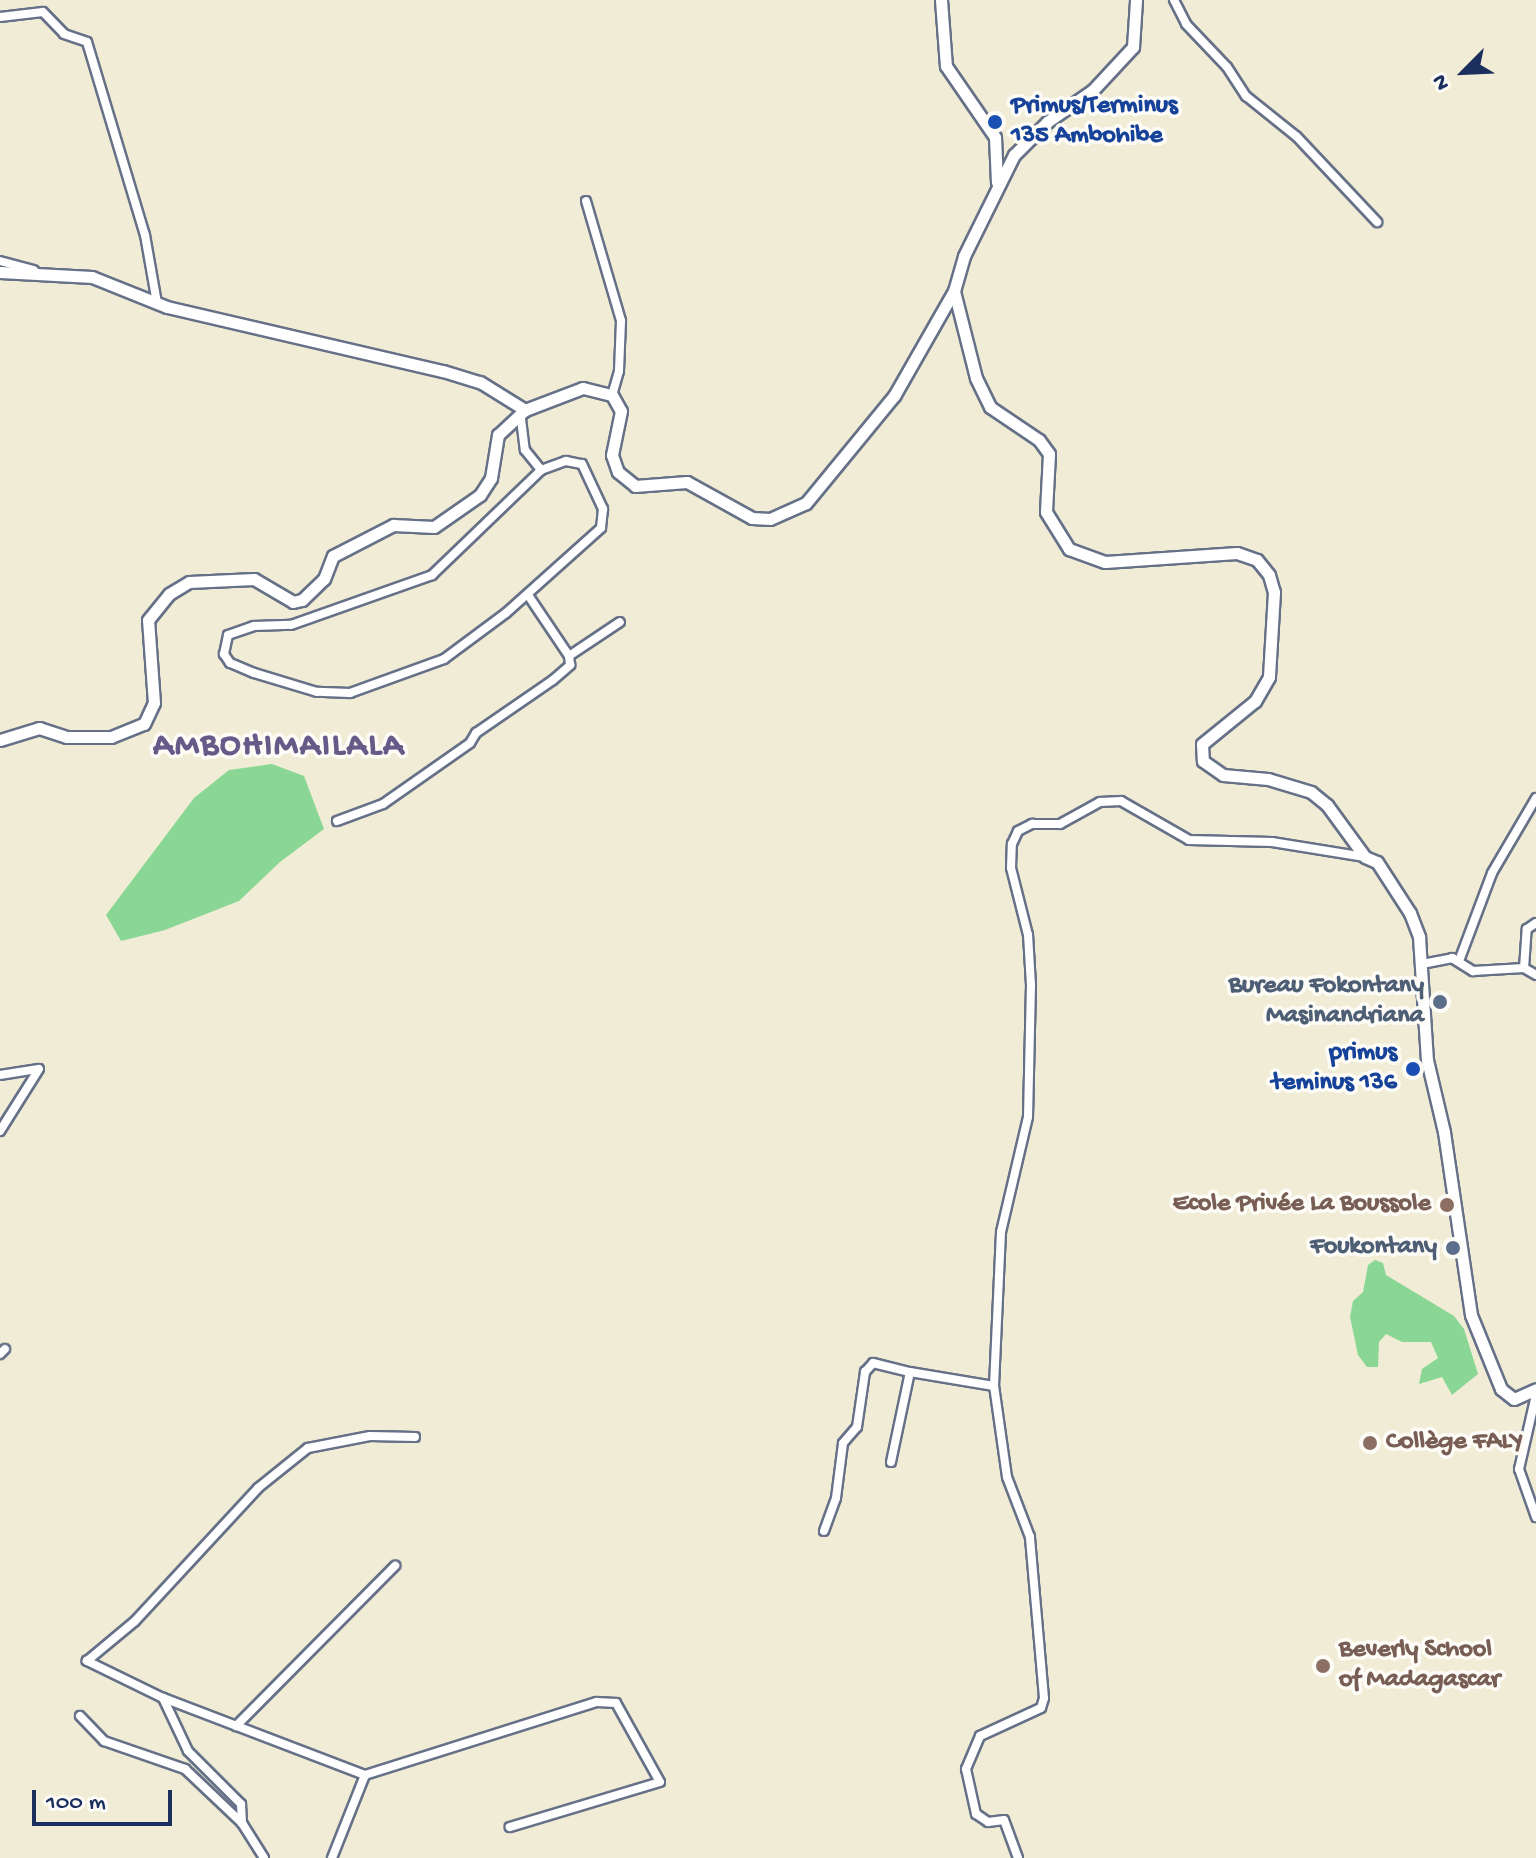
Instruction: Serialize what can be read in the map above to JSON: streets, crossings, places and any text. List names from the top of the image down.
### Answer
{
  "districts": ["AMBOHIMAILALA"],
  "places": [
    "Primus/Terminus 135 Ambohibe",
    "Bureau Fokontany Masinandriana",
    "primus teminus 136",
    "Ecole Privée La Boussole",
    "Foukontany",
    "Collège FALY",
    "Beverly School of Madagascar"
  ],
  "scale_bar": "100 m",
  "north": "bottom left"
}
